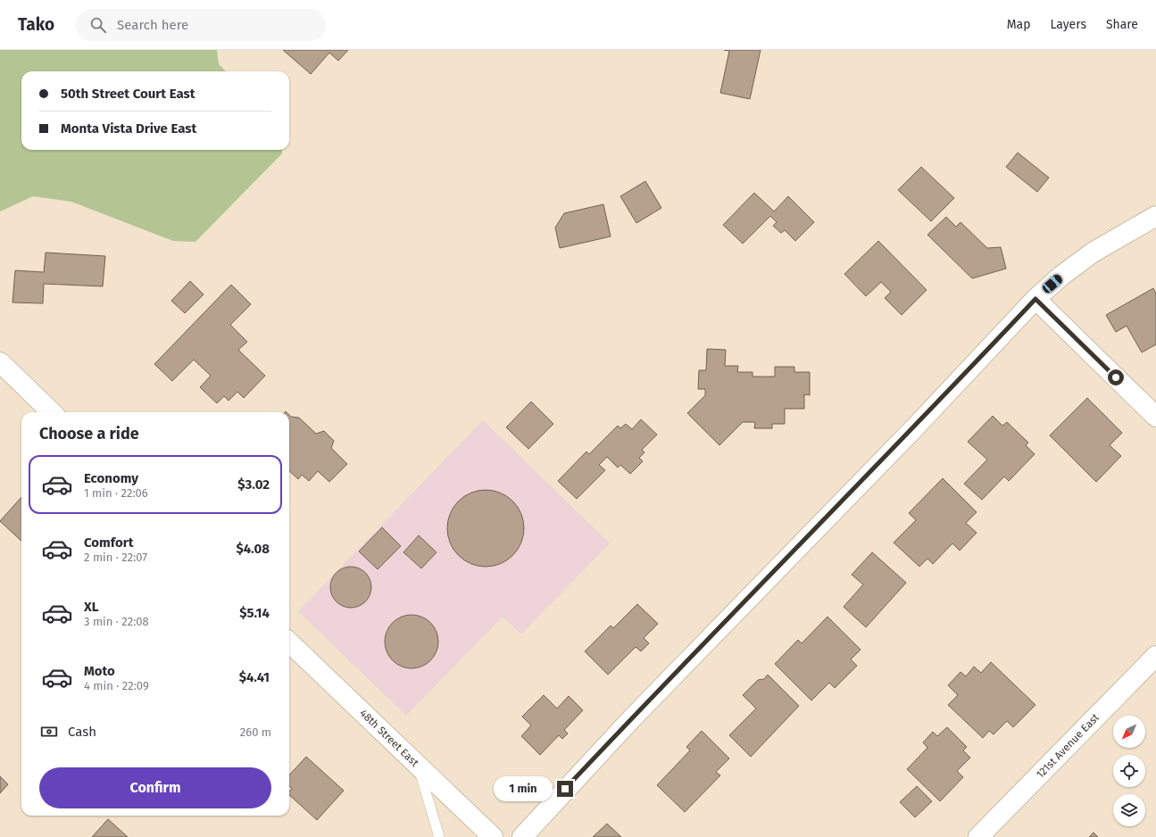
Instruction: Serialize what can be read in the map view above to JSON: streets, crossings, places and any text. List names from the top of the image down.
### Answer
{
  "streets": {
    "street": ["48th Street East", "121st Avenue East"]
  },
  "north": "bottom left",
  "page": {
    "header": "Tako",
    "search": "Search here",
    "nav": ["Map", "Layers", "Share"],
    "banner": ["50th Street Court East", "Monta Vista Drive East"],
    "heading": "Choose a ride",
    "list": [
      {
        "name": "Economy",
        "note": "1 min · 22:06",
        "value": "$3.02"
      },
      {
        "name": "Comfort",
        "note": "2 min · 22:07",
        "value": "$4.08"
      },
      {
        "name": "XL",
        "note": "3 min · 22:08",
        "value": "$5.14"
      },
      {
        "name": "Moto",
        "note": "4 min · 22:09",
        "value": "$4.41"
      }
    ],
    "pay": ["Cash", "260 m"],
    "buttons": "Confirm",
    "bubble": "1 min"
  }
}
